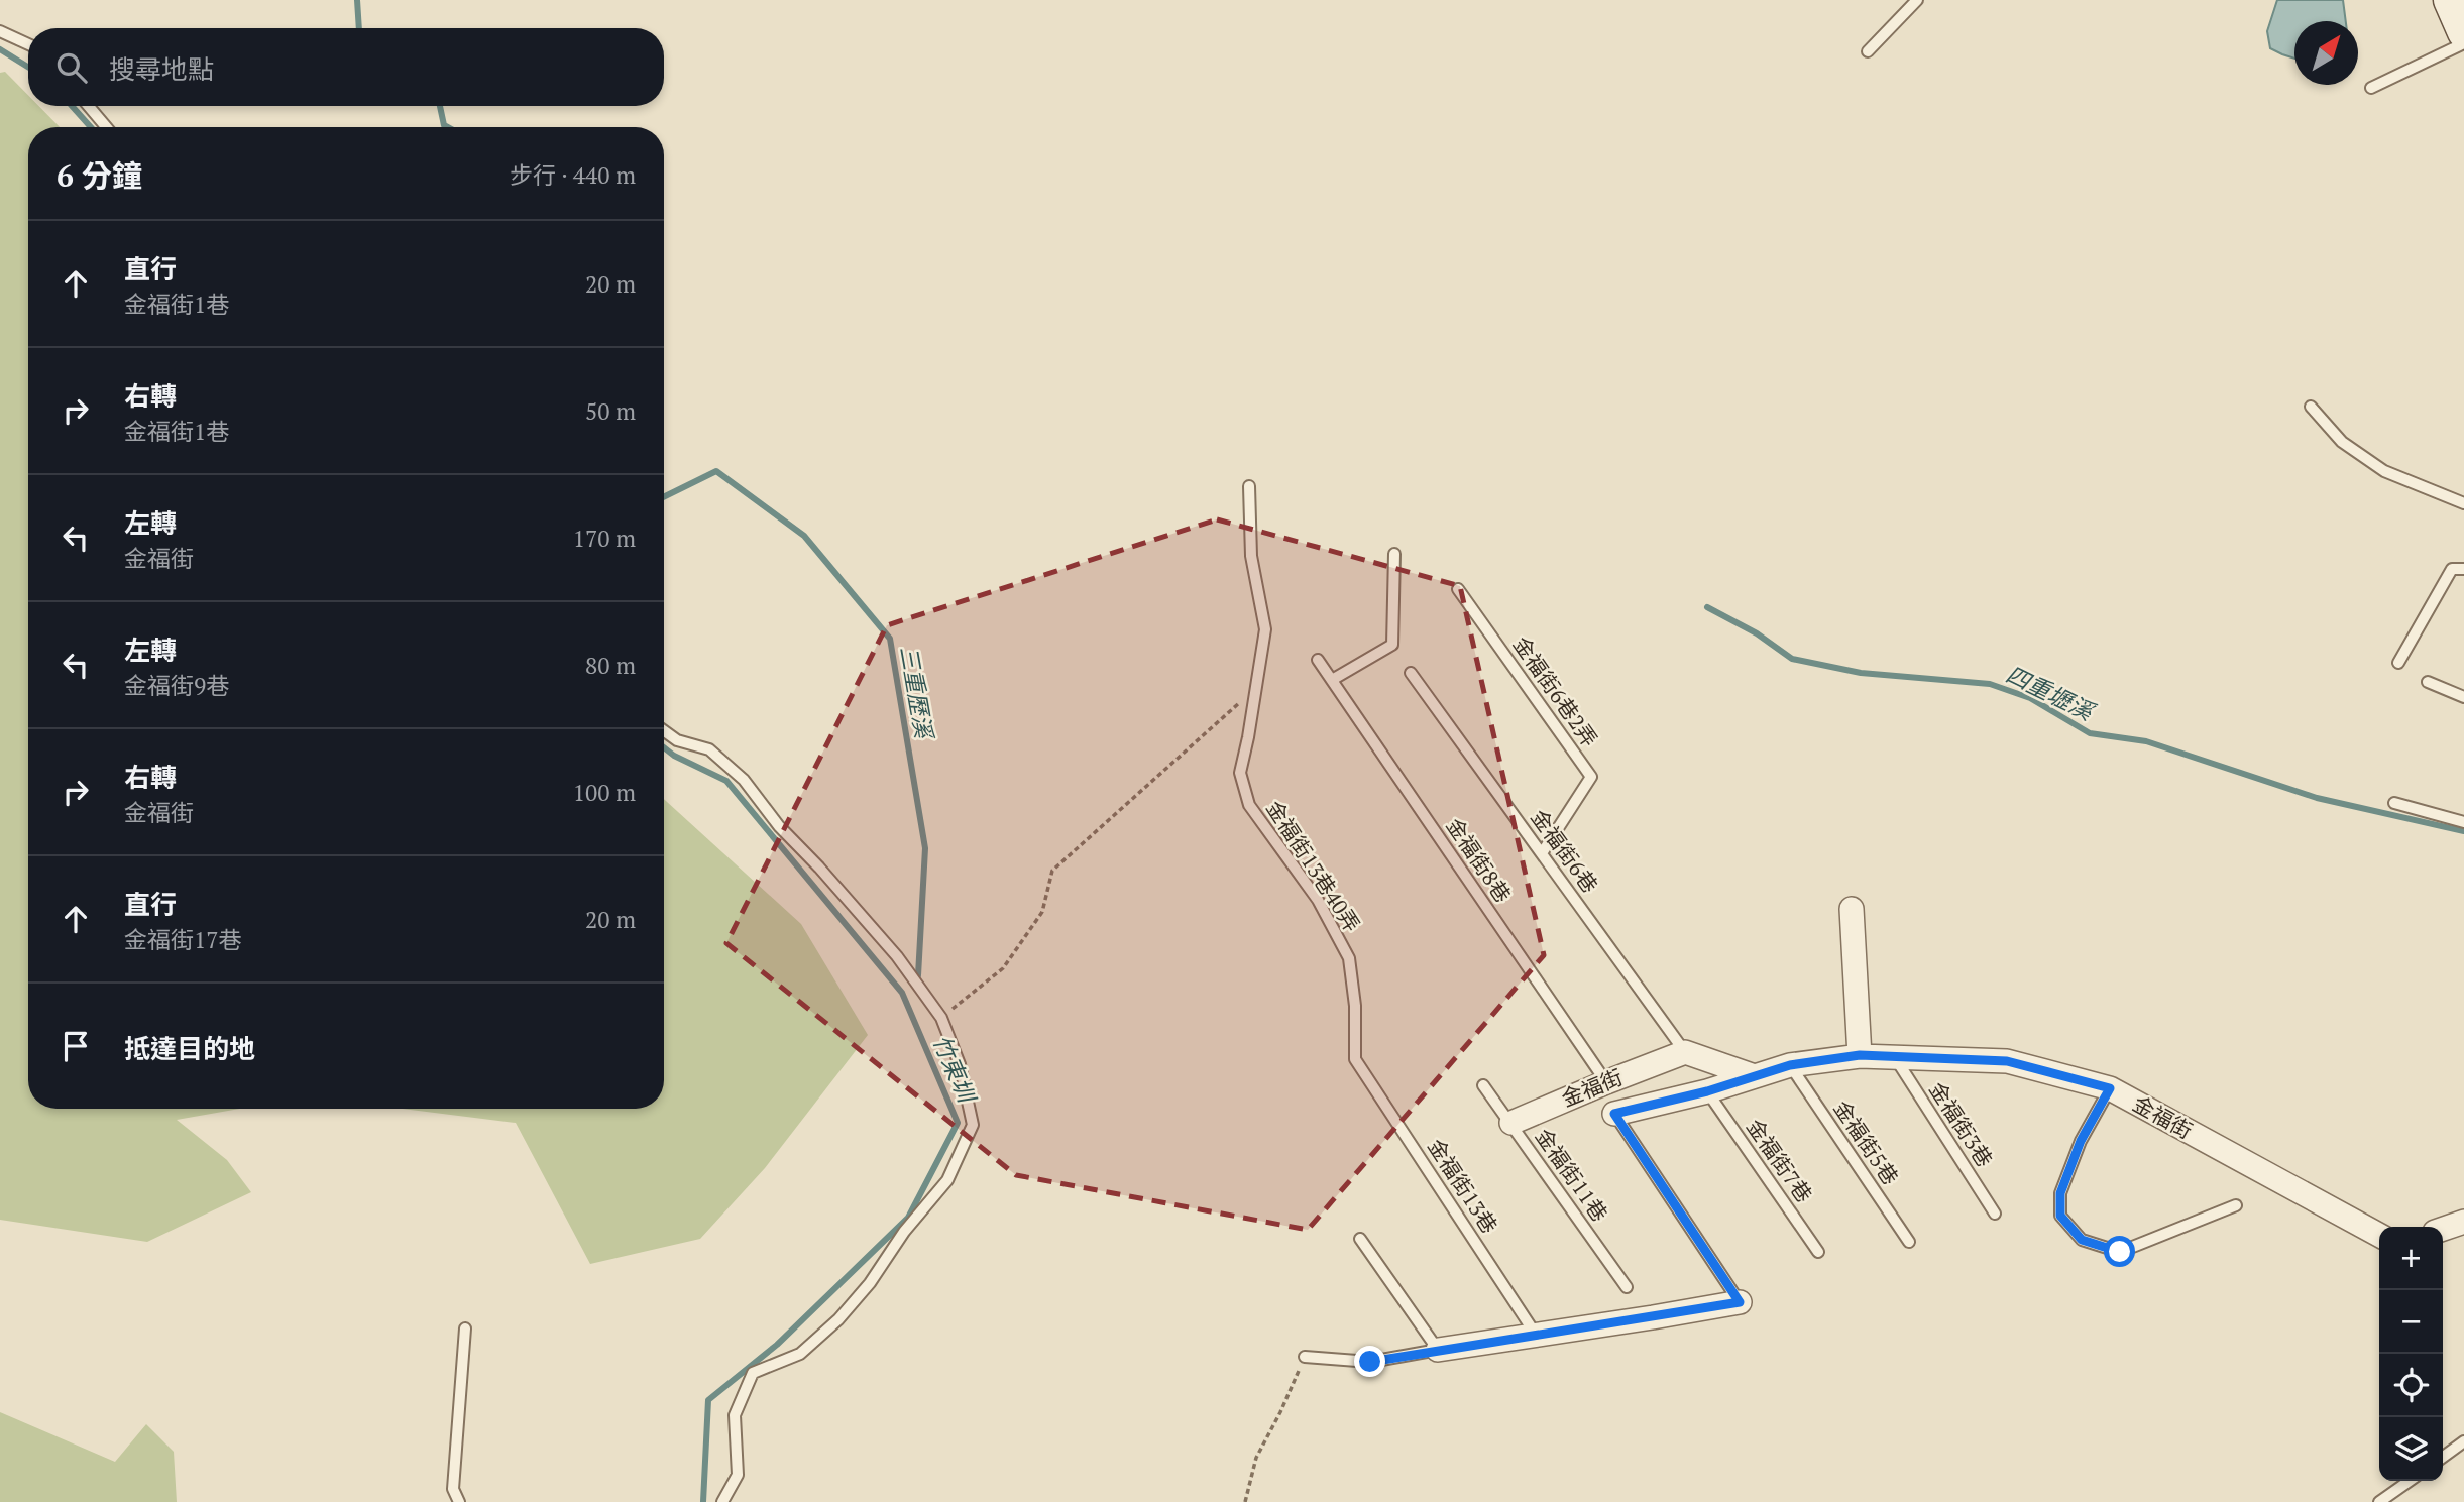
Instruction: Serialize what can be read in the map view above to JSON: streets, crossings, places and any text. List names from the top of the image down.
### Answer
{
  "streets": {
    "street": ["金福街"],
    "lane": [
      "金福街6巷2弄",
      "金福街6巷",
      "金福街8巷",
      "金福街13巷40弄",
      "金福街3巷",
      "金福街5巷",
      "金福街7巷",
      "金福街11巷",
      "金福街13巷"
    ]
  },
  "crossings": [
    ["金福街6巷2弄", "金福街6巷"],
    ["金福街6巷", "金福街"],
    ["金福街8巷", "金福街"],
    ["金福街13巷40弄", "金福街13巷"],
    ["金福街", "金福街3巷"],
    ["金福街", "金福街5巷"],
    ["金福街", "金福街7巷"],
    ["金福街", "金福街11巷"]
  ],
  "water": ["三重歷溪", "四重壢溪", "竹東圳"],
  "north": "top right",
  "page": {
    "search": "搜尋地點",
    "heading": ["6 分鐘", "步行 · 440 m"],
    "list": [
      ["直行", "金福街1巷", "20 m"],
      ["右轉", "金福街1巷", "50 m"],
      ["左轉", "金福街", "170 m"],
      ["左轉", "金福街9巷", "80 m"],
      ["右轉", "金福街", "100 m"],
      ["直行", "金福街17巷", "20 m"],
      "抵達目的地"
    ],
    "map_buttons": ["+", "−"]
  }
}
